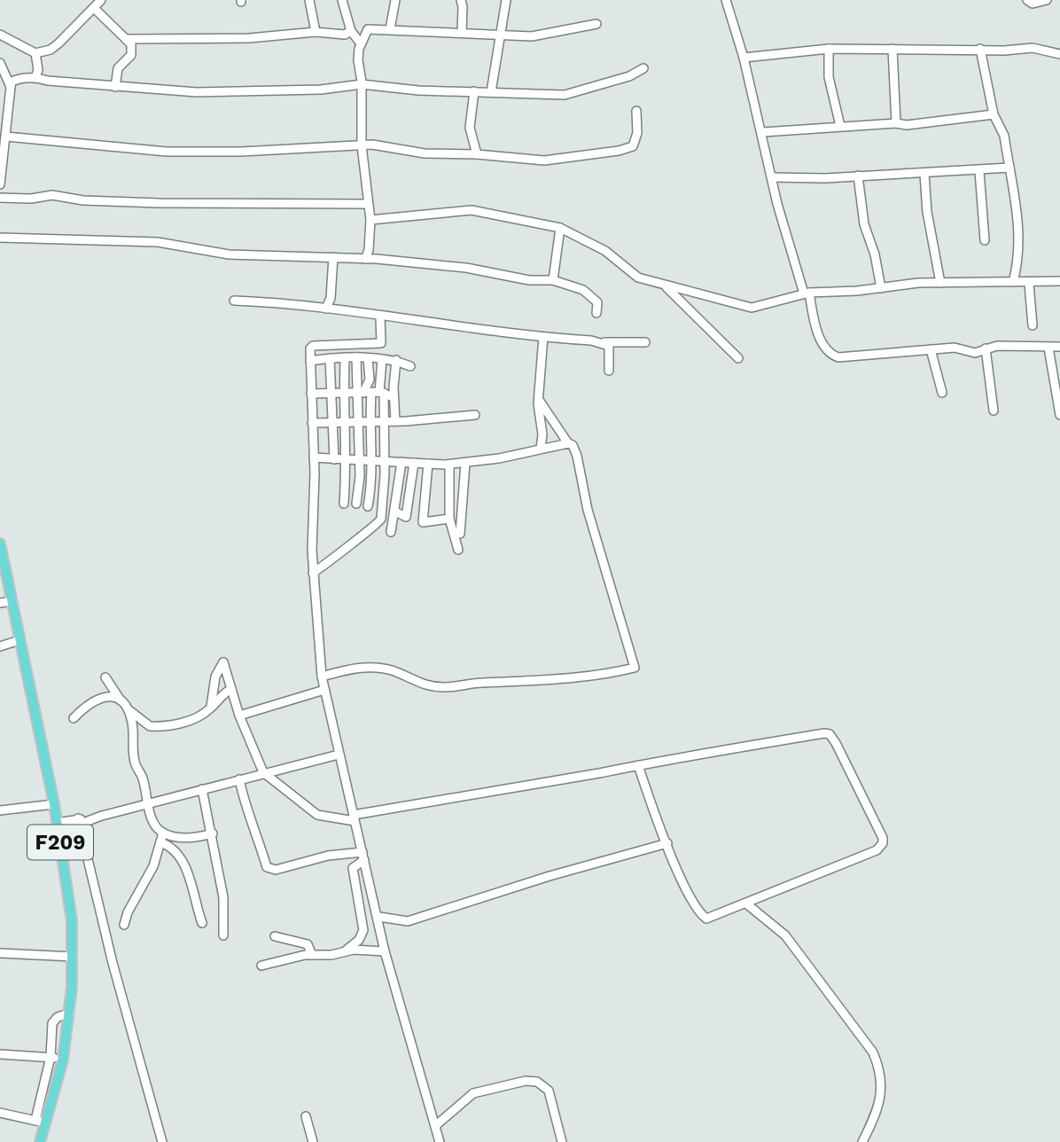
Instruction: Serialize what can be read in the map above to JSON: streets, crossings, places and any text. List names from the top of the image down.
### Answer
{
  "streets": {
    "main road": ["F209"]
  }
}
